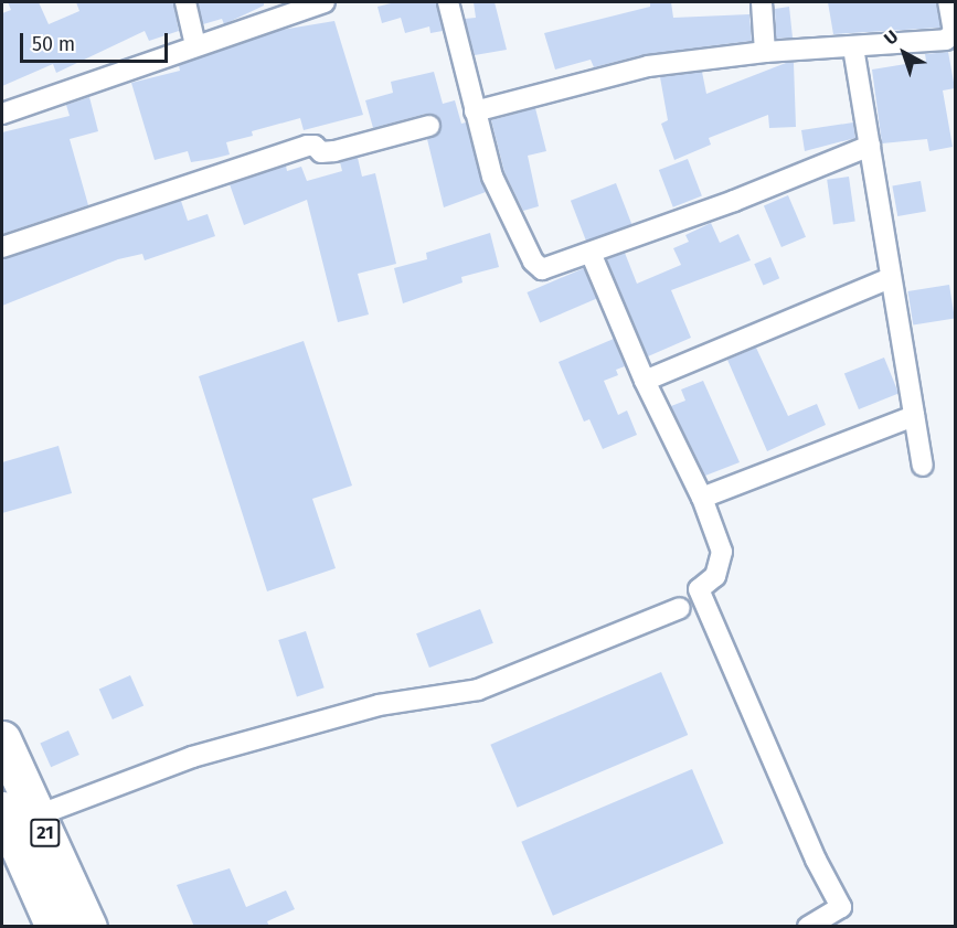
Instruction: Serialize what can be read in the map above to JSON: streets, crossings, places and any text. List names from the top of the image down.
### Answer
{
  "streets": {
    "highway": ["21"]
  },
  "scale_bar": "50 m",
  "north": "top left"
}
